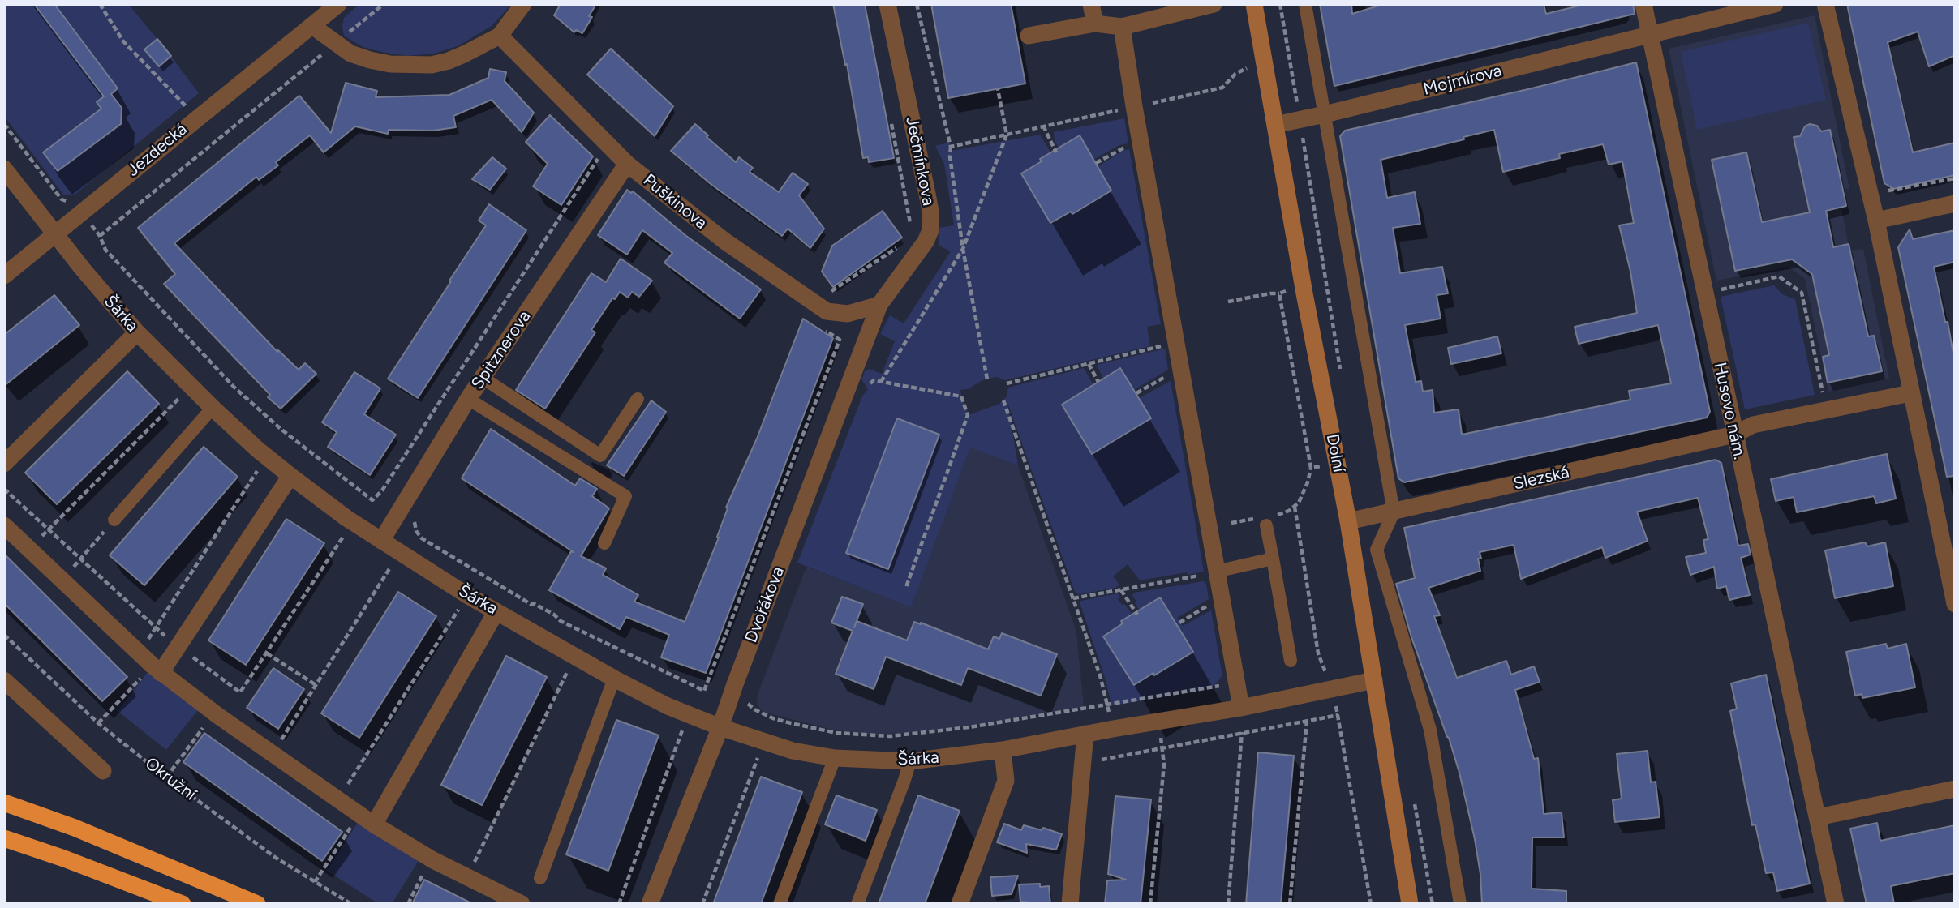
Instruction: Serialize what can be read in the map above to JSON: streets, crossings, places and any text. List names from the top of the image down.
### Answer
{
  "streets": {
    "main road": ["Dolní"],
    "street": [
      "Mojmírova",
      "Jezdecká",
      "Ječmínkova",
      "Puškinova",
      "Šárka",
      "Spitznerova",
      "Husovo nám.",
      "Slezská",
      "Dvořákova"
    ],
    "path": ["Okružní"]
  },
  "crossings": [
    ["Mojmírova", "Husovo nám."],
    ["Mojmírova", "Dolní"],
    ["Jezdecká", "Šárka"],
    ["Ječmínkova", "Puškinova"],
    ["Ječmínkova", "Dvořákova"],
    ["Puškinova", "Spitznerova"],
    ["Puškinova", "Dvořákova"],
    ["Šárka", "Spitznerova"],
    ["Šárka", "Dolní"],
    ["Šárka", "Dvořákova"],
    ["Husovo nám.", "Slezská"],
    ["Dolní", "Slezská"]
  ]
}
